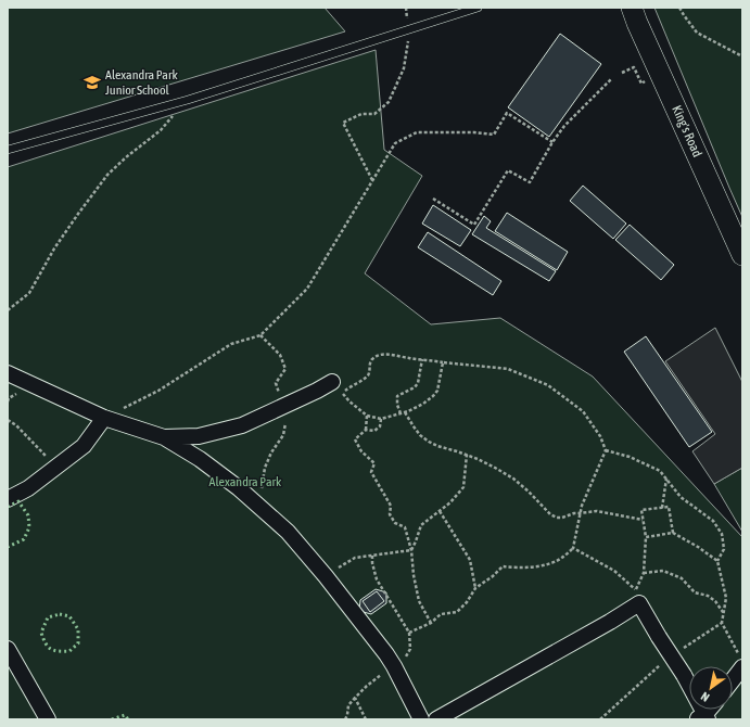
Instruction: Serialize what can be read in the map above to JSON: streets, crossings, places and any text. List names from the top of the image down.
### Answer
{
  "streets": {
    "street": ["King's Road"]
  },
  "parks": ["Alexandra Park"],
  "places": {
    "school or university": ["Alexandra Park Junior School"]
  },
  "north": "bottom left"
}
